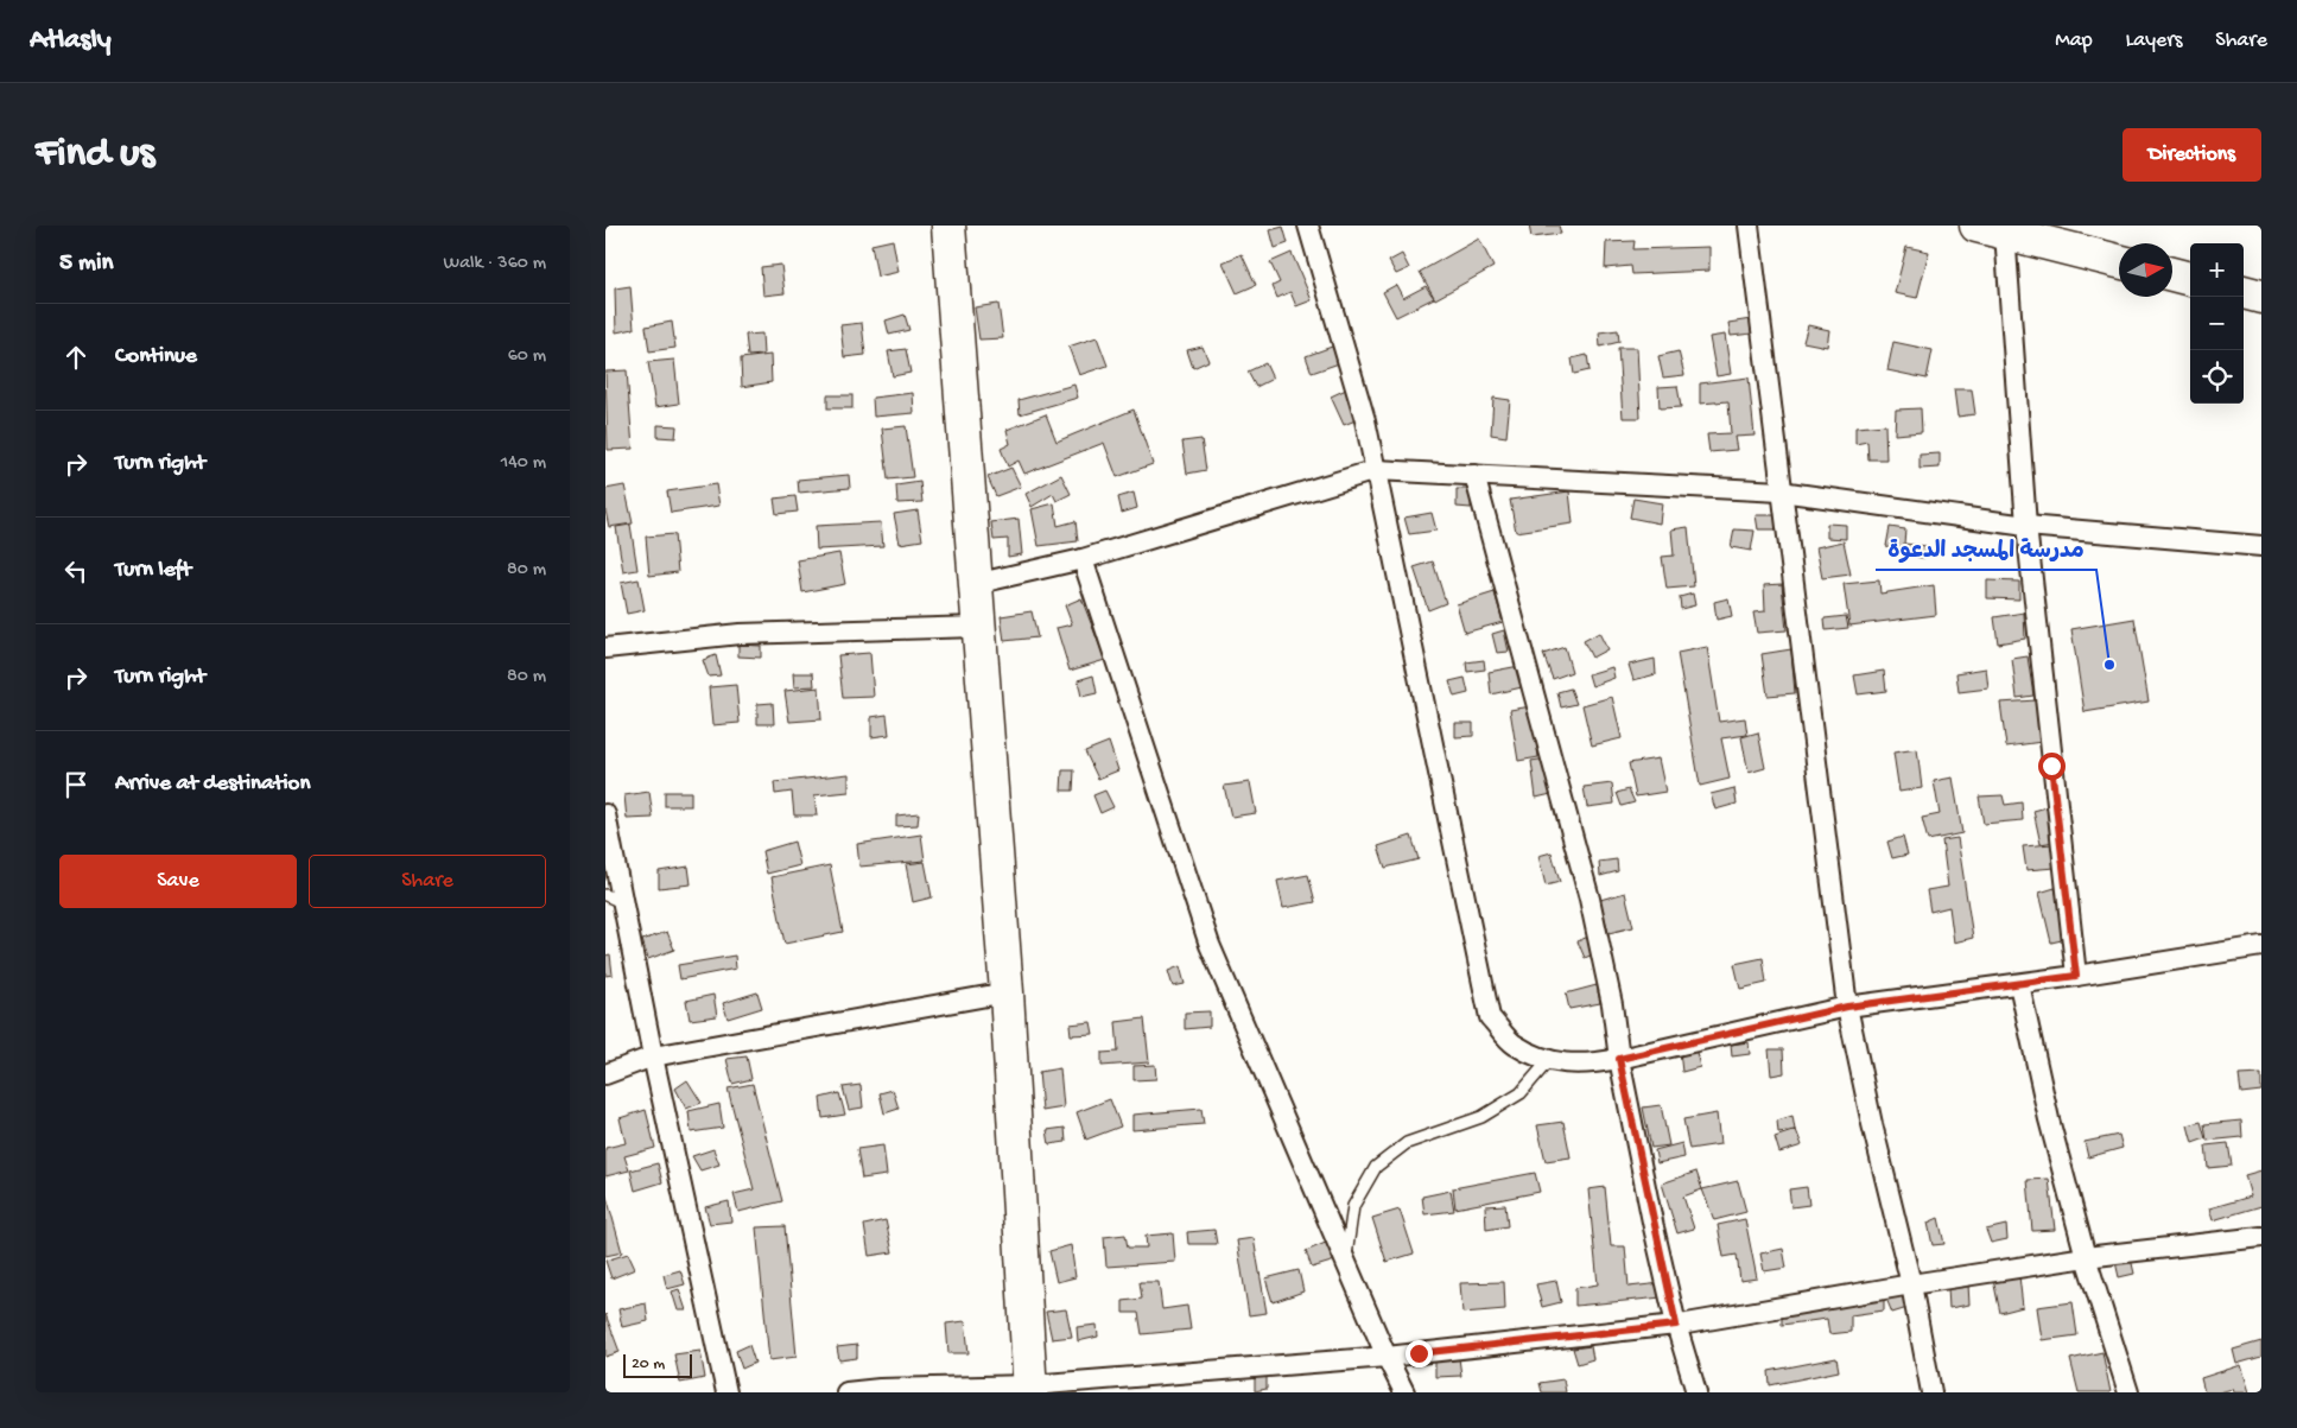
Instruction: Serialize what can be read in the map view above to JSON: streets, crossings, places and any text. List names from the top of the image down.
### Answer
{
  "places": ["مدرسة المسجد الدعوة"],
  "scale_bar": "20 m",
  "north": "right",
  "page": {
    "header": "Atlasly",
    "nav": ["Map", "Layers", "Share"],
    "buttons": [
      "Directions",
      ["Save", "Share"]
    ],
    "title": "Find us",
    "heading": ["5 min", "Walk · 360 m"],
    "map_buttons": ["+", "−"],
    "list": [
      ["Continue", "60 m"],
      ["Turn right", "140 m"],
      ["Turn left", "80 m"],
      ["Turn right", "80 m"],
      "Arrive at destination"
    ],
    "scale": "20 m"
  }
}
